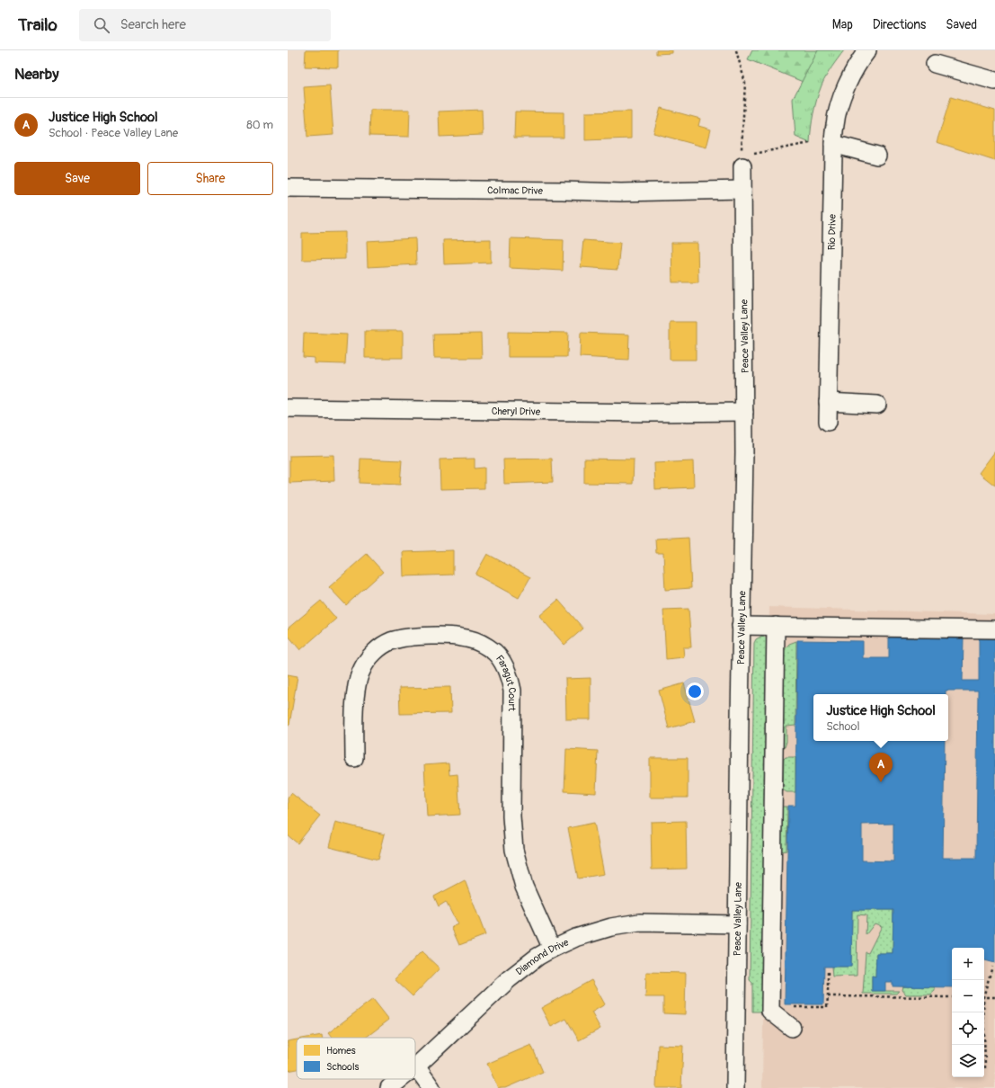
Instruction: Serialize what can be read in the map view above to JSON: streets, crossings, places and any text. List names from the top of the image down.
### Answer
{
  "streets": {
    "street": [
      "Colmac Drive",
      "Rio Drive",
      "Peace Valley Lane",
      "Cheryl Drive",
      "Faragut Court",
      "Diamond Drive"
    ]
  },
  "crossings": [
    ["Colmac Drive", "Peace Valley Lane"],
    ["Peace Valley Lane", "Cheryl Drive"],
    ["Peace Valley Lane", "Diamond Drive"],
    ["Faragut Court", "Diamond Drive"]
  ],
  "legend": ["Homes", "Schools"],
  "page": {
    "header": "Trailo",
    "search": "Search here",
    "nav": ["Map", "Directions", "Saved"],
    "heading": "Nearby",
    "list": [
      {
        "mark": "A",
        "name": "Justice High School",
        "note": "School · Peace Valley Lane",
        "value": "80 m"
      }
    ],
    "buttons": ["Save", "Share"],
    "popup": ["Justice High School", "School"],
    "pins": "A",
    "map_buttons": ["+", "−"]
  }
}
